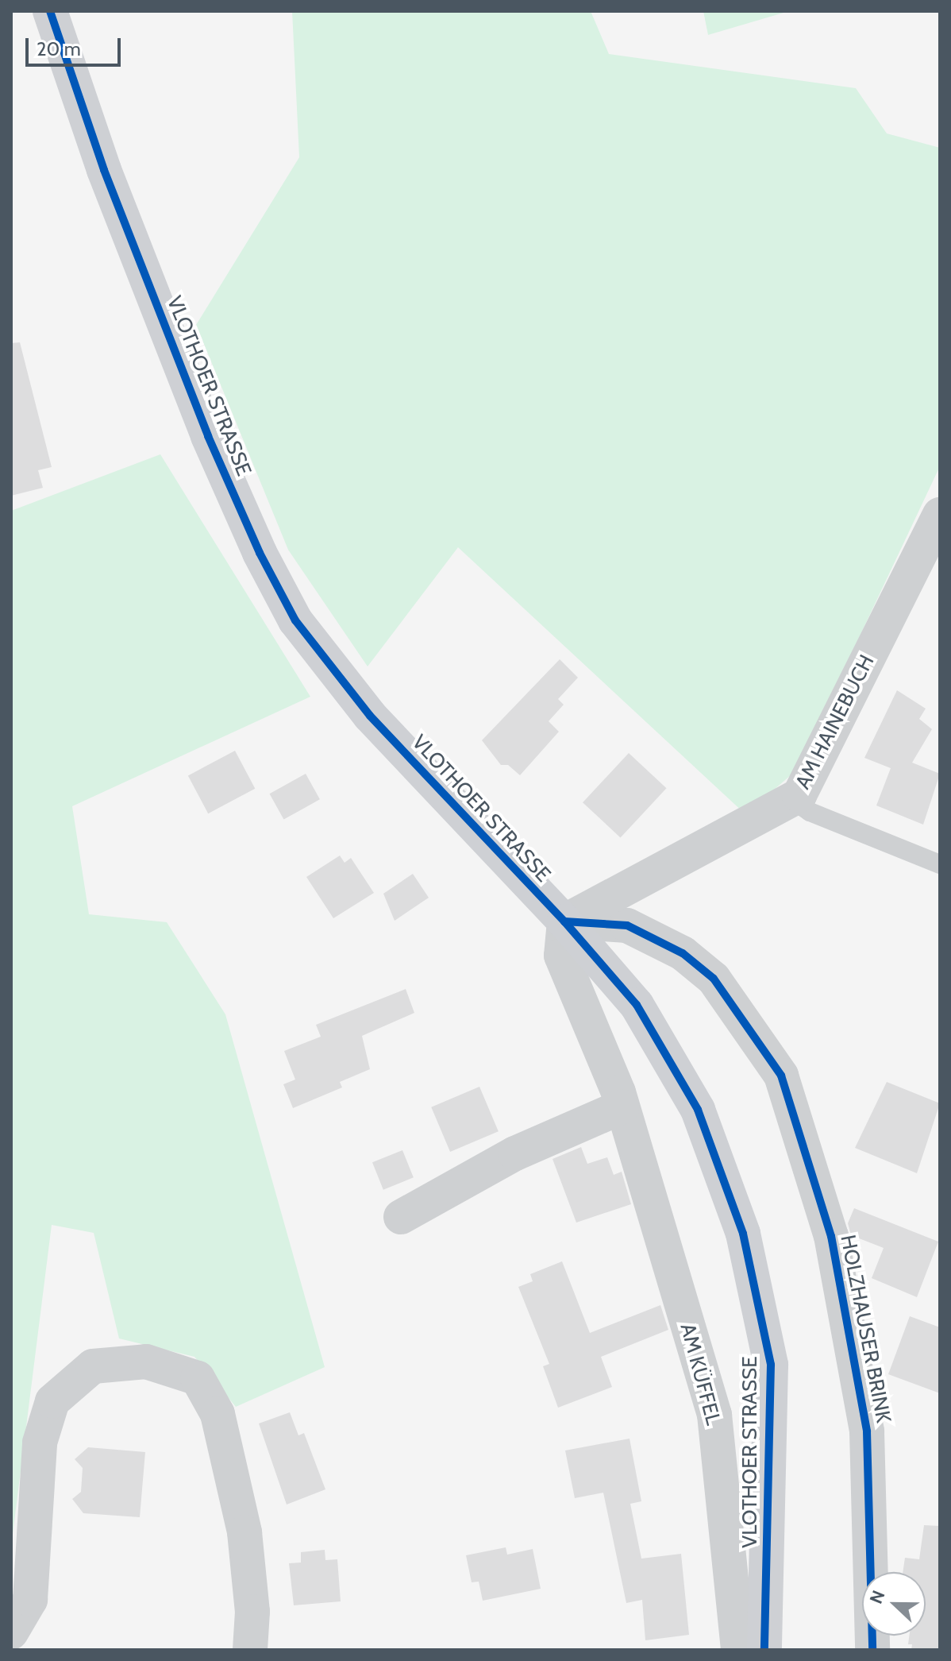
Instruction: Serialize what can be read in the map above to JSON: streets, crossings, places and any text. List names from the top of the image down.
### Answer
{
  "streets": {
    "street": [
      "VLOTHOER STRASSE",
      "AM HAINEBUCH",
      "HOLZHAUSER BRINK",
      "AM KÜFFEL"
    ]
  },
  "crossings": [
    ["VLOTHOER STRASSE", "AM HAINEBUCH"],
    ["VLOTHOER STRASSE", "HOLZHAUSER BRINK"],
    ["VLOTHOER STRASSE", "AM KÜFFEL"],
    ["AM HAINEBUCH", "HOLZHAUSER BRINK"],
    ["AM HAINEBUCH", "AM KÜFFEL"],
    ["HOLZHAUSER BRINK", "AM KÜFFEL"]
  ],
  "scale_bar": "20 m",
  "north": "left"
}
